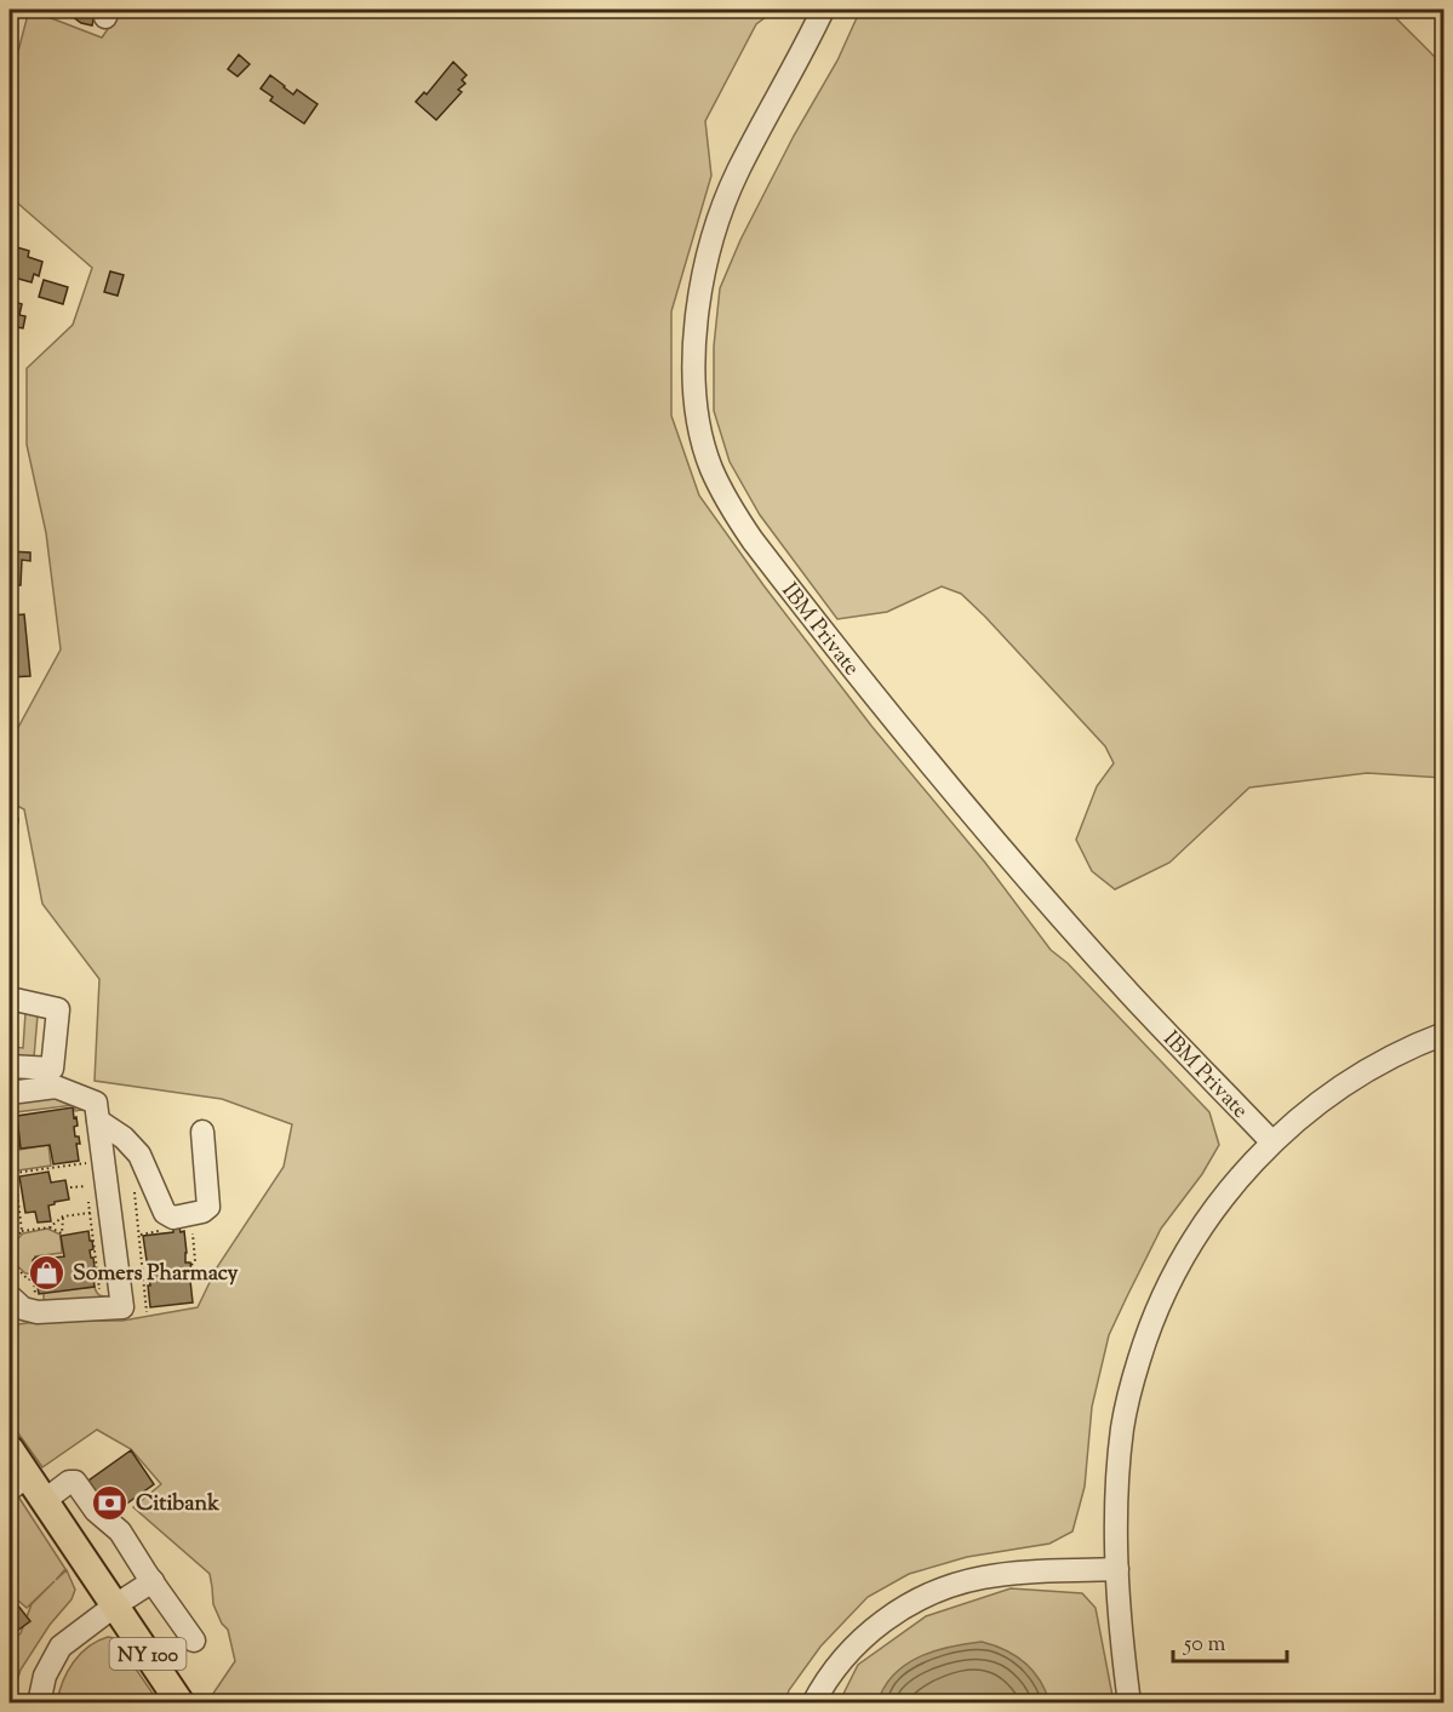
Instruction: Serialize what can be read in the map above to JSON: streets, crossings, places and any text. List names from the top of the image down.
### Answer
{
  "streets": {
    "main road": ["NY 100"],
    "lane": ["IBM Private"]
  },
  "places": {
    "shop": ["Somers Pharmacy"],
    "bank": ["Citibank"]
  },
  "scale_bar": "50 m"
}
